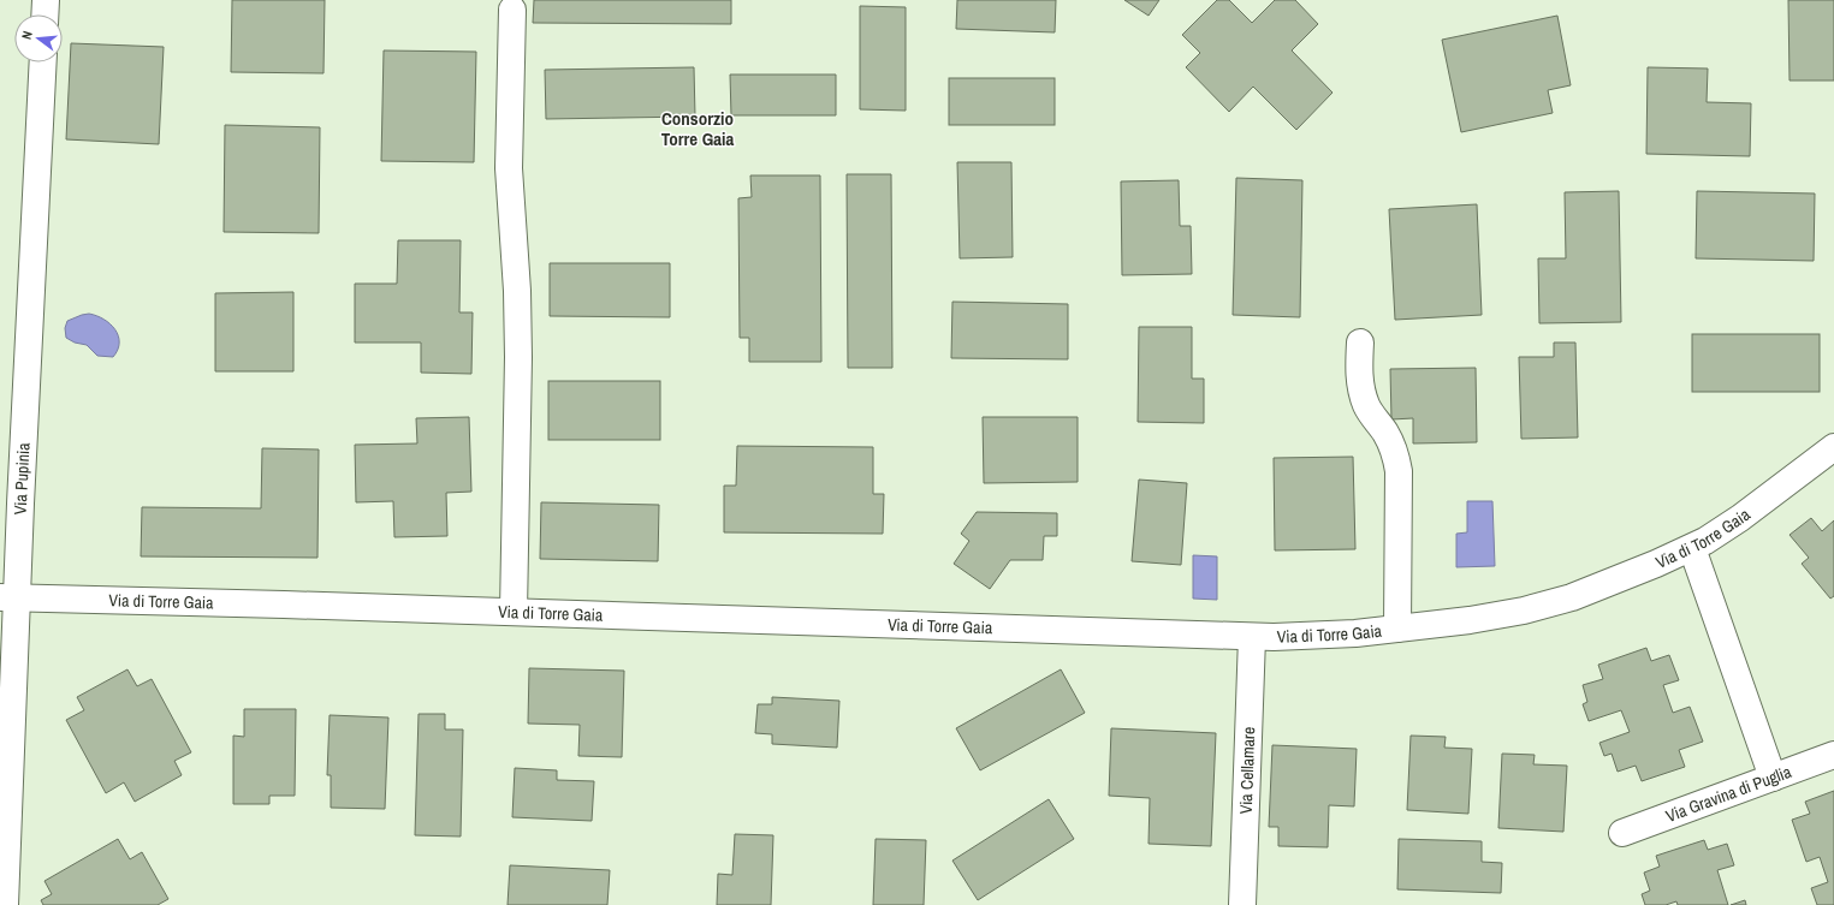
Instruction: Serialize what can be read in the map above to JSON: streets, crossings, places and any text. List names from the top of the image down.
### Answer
{
  "streets": {
    "street": [
      "Via Pupinia",
      "Via di Torre Gaia",
      "Via Cellamare",
      "Via Gravina di Puglia"
    ]
  },
  "crossings": [
    ["Via Pupinia", "Via di Torre Gaia"],
    ["Via di Torre Gaia", "Via Cellamare"]
  ],
  "districts": ["Consorzio Torre Gaia"],
  "north": "left"
}
